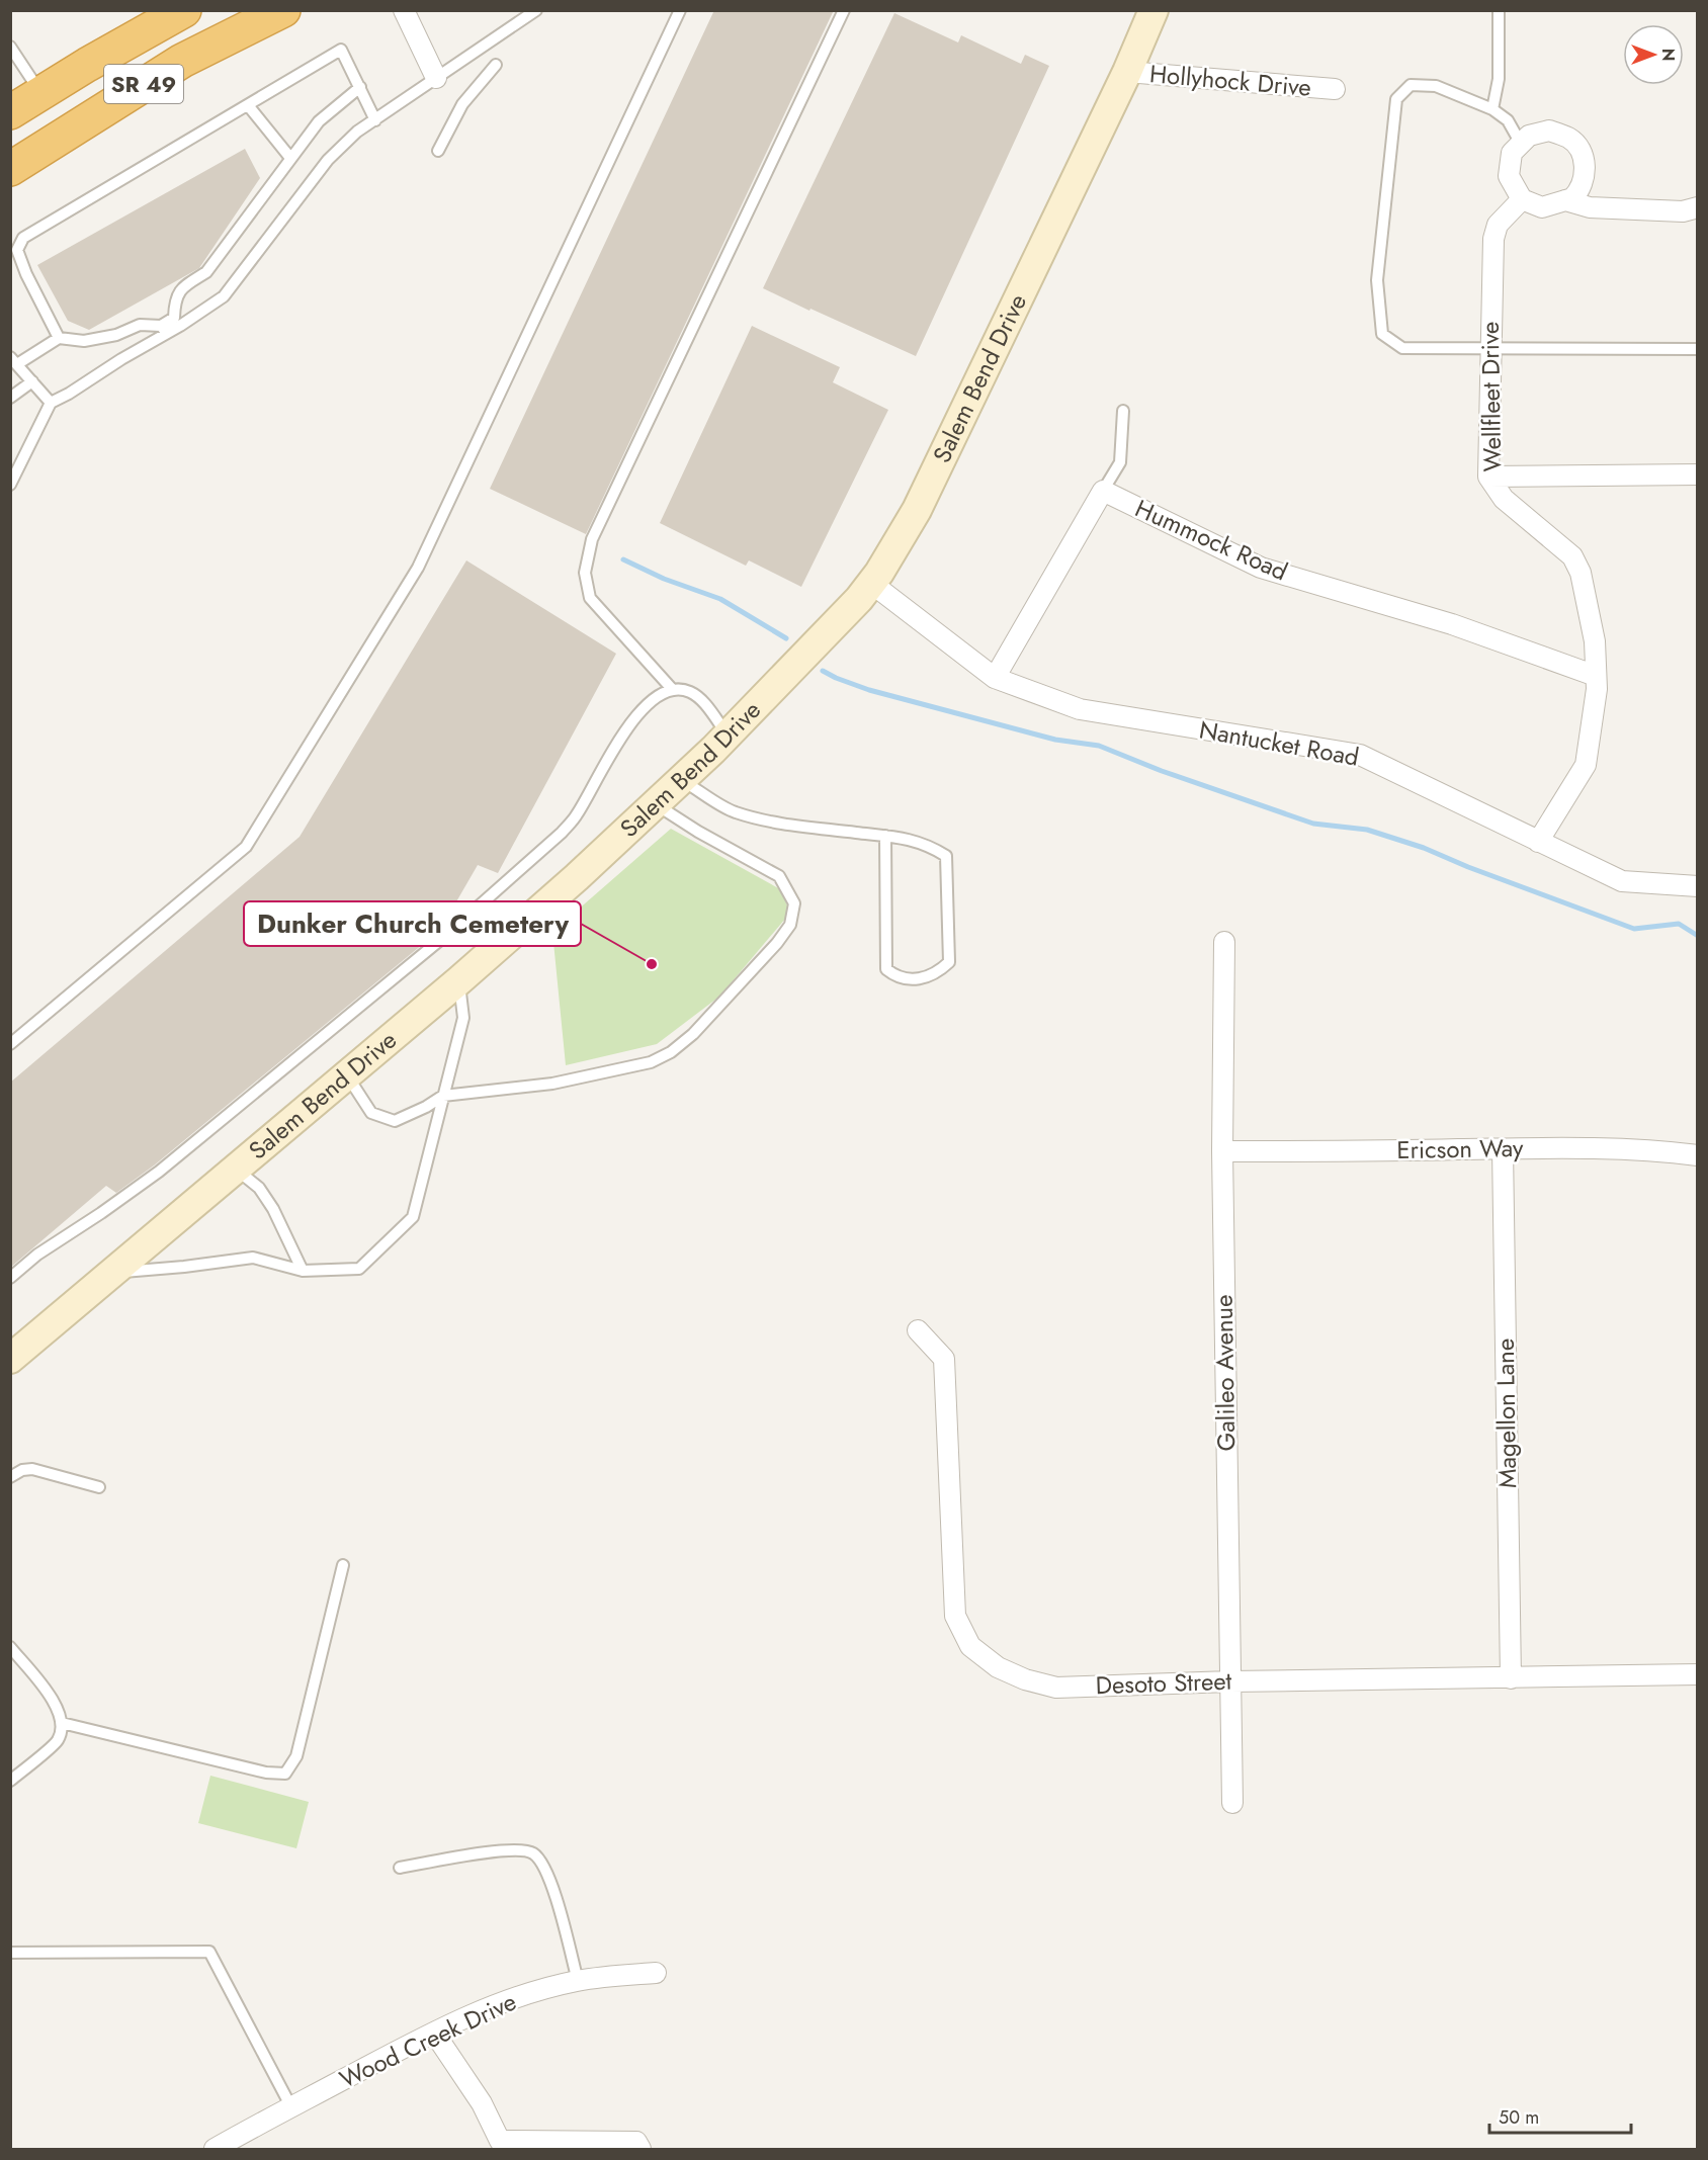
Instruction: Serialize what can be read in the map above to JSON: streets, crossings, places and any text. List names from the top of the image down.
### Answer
{
  "streets": {
    "highway": ["SR 49"],
    "street": [
      "Hollyhock Drive",
      "Salem Bend Drive",
      "Wellfleet Drive",
      "Hummock Road",
      "Nantucket Road",
      "Ericson Way",
      "Galileo Avenue",
      "Magellon Lane",
      "Desoto Street",
      "Wood Creek Drive"
    ]
  },
  "crossings": [
    ["Hollyhock Drive", "Salem Bend Drive"],
    ["Salem Bend Drive", "Nantucket Road"],
    ["Wellfleet Drive", "Hummock Road"],
    ["Wellfleet Drive", "Nantucket Road"],
    ["Ericson Way", "Galileo Avenue"],
    ["Ericson Way", "Magellon Lane"],
    ["Galileo Avenue", "Desoto Street"],
    ["Magellon Lane", "Desoto Street"]
  ],
  "places": ["Dunker Church Cemetery"],
  "scale_bar": "50 m",
  "north": "right"
}
